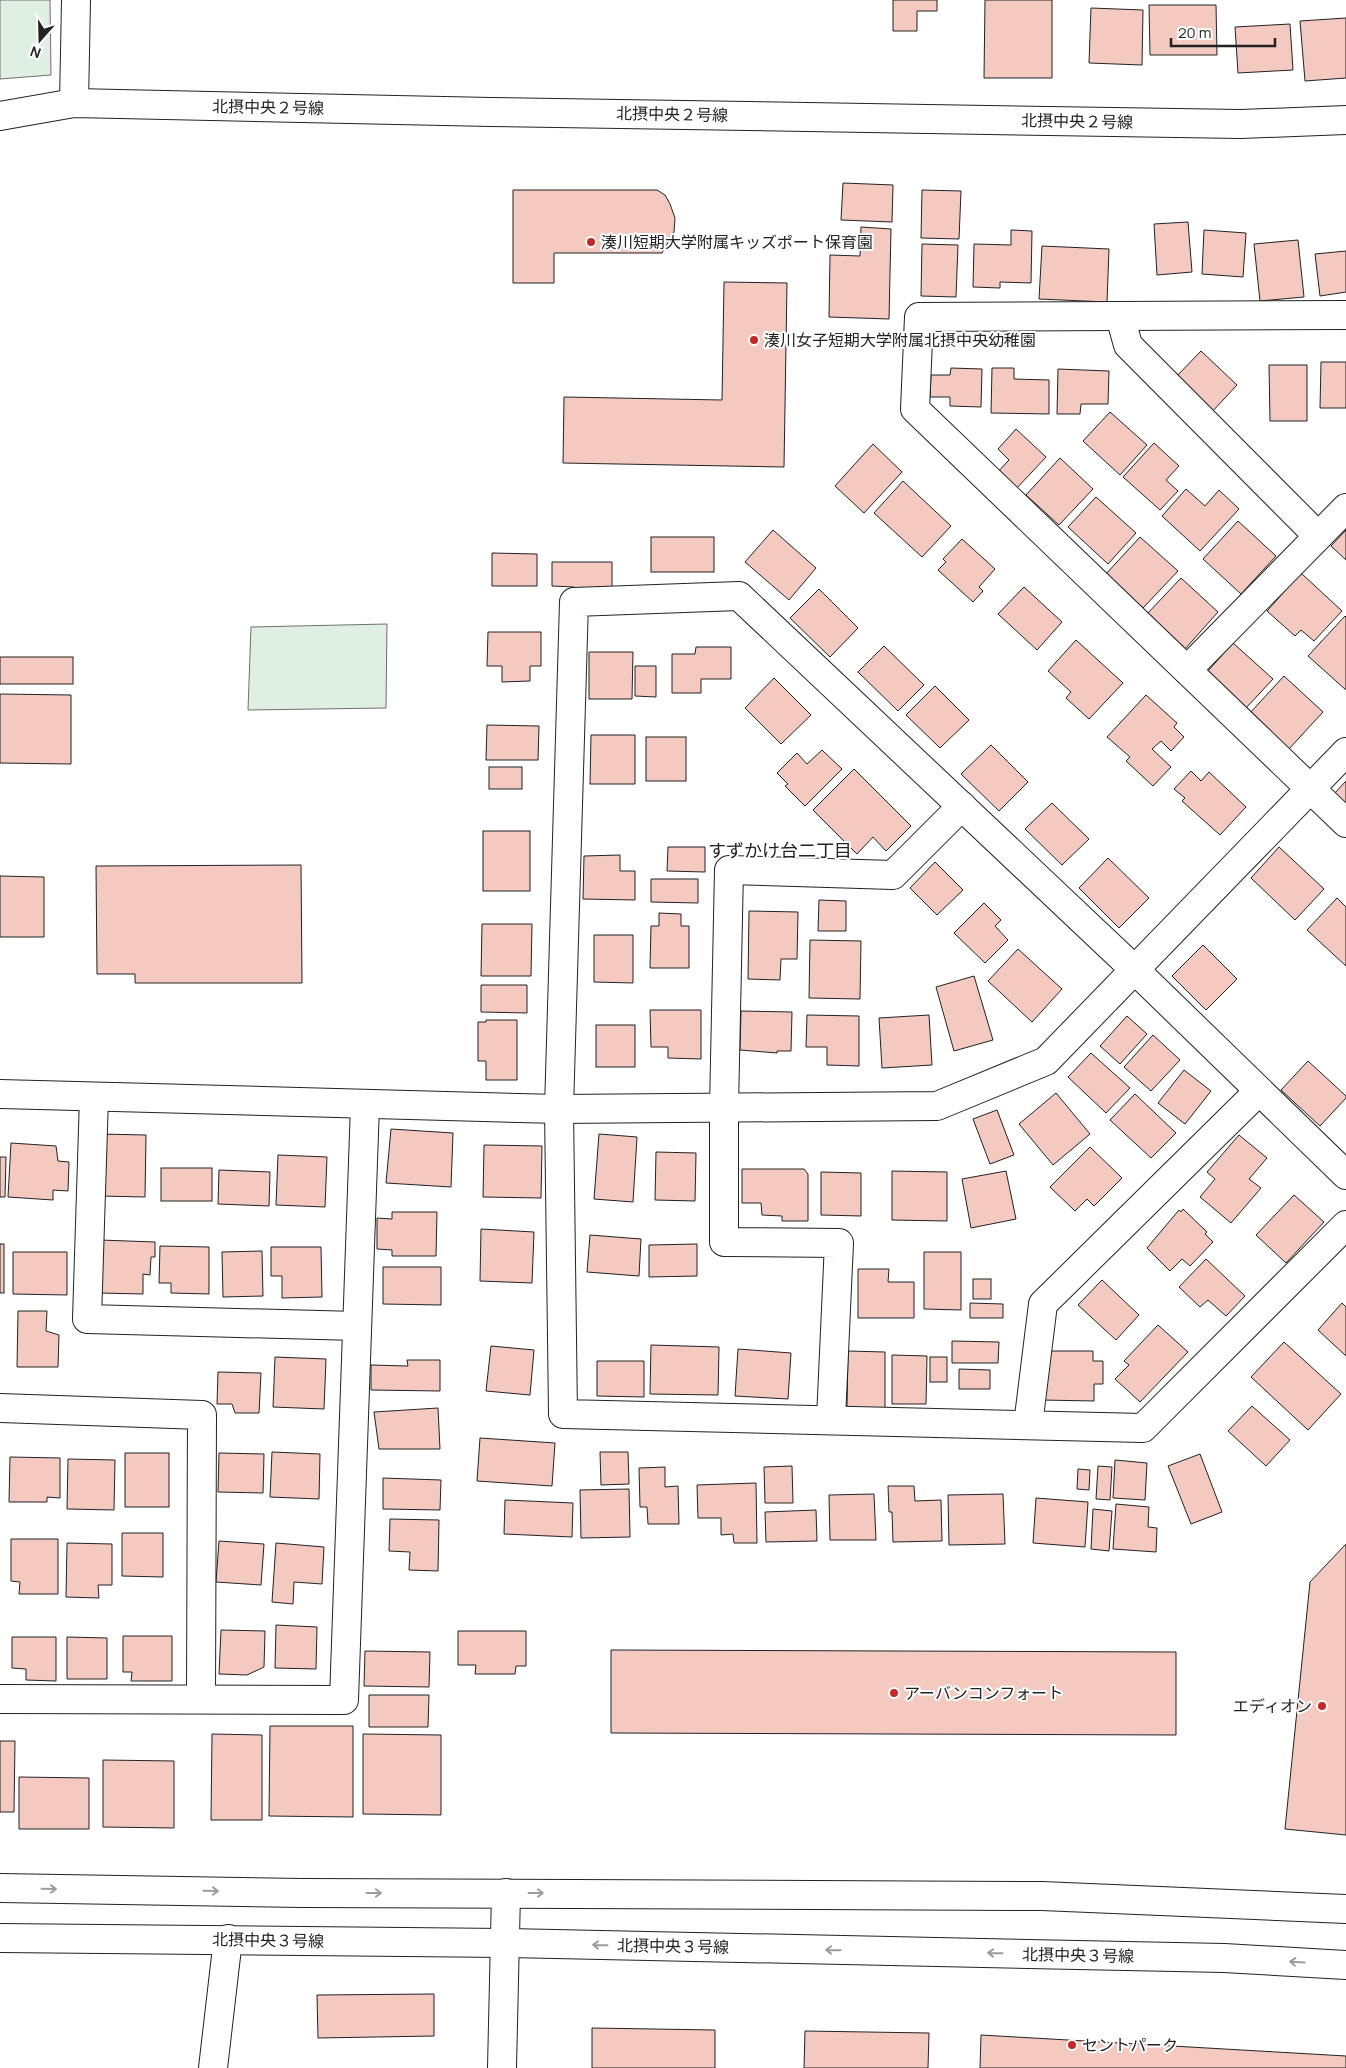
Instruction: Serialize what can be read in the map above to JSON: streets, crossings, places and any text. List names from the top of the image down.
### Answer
{
  "streets": {
    "street": ["北摂中央２号線", "北摂中央３号線"]
  },
  "districts": ["すずかけ台二丁目"],
  "places": [
    "湊川短期大学附属キッズポート保育園",
    "湊川女子短期大学附属北摂中央幼稚園",
    "アーバンコンフォート",
    "エディオン",
    "セントパーク"
  ],
  "scale_bar": "20 m",
  "north": "bottom"
}
